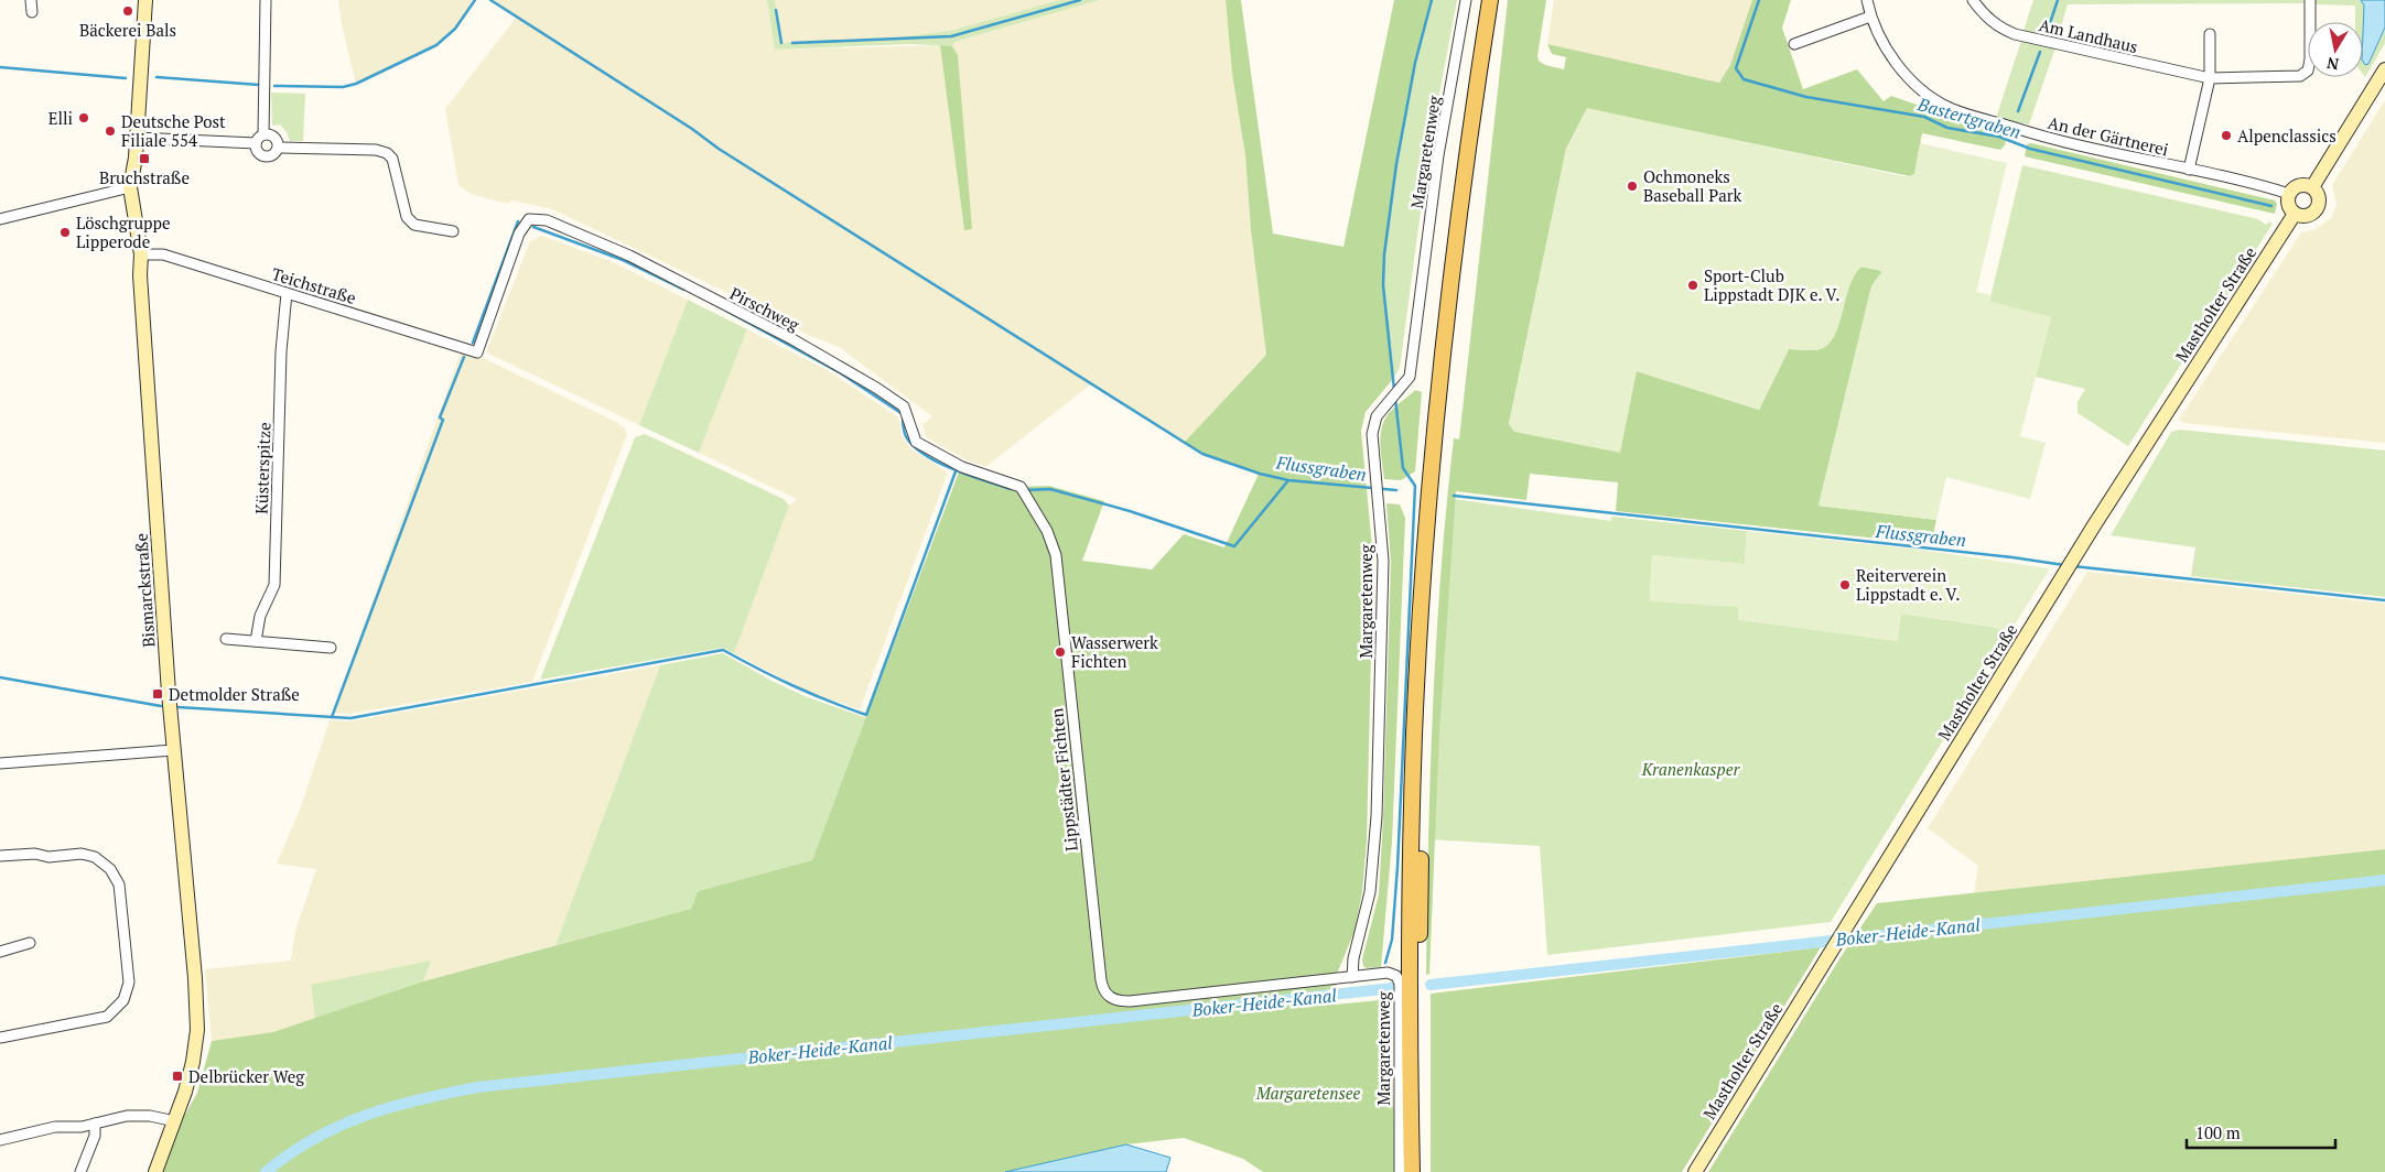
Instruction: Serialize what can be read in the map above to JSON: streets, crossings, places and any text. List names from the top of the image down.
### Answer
{
  "streets": {
    "street": [
      "Am Landhaus",
      "An der Gärtnerei",
      "Margaretenweg",
      "Teichstraße",
      "Mastholter Straße",
      "Pirschweg",
      "Küsterspitze",
      "Bismarckstraße",
      "Lippstädter Fichten"
    ]
  },
  "crossings": [
    ["An der Gärtnerei", "Mastholter Straße"],
    ["Margaretenweg", "Lippstädter Fichten"],
    ["Teichstraße", "Pirschweg"],
    ["Teichstraße", "Küsterspitze"],
    ["Teichstraße", "Bismarckstraße"],
    ["Pirschweg", "Lippstädter Fichten"]
  ],
  "water": ["Bastertgraben", "Flussgraben", "Boker-Heide-Kanal"],
  "parks": ["Kranenkasper", "Margaretensee"],
  "places": {
    "other": [
      "Bäckerei Bals",
      "Elli",
      "Deutsche Post Filiale 554",
      "Alpenclassics",
      "Ochmoneks Baseball Park",
      "Löschgruppe Lipperode",
      "Sport-Club Lippstadt DJK e. V.",
      "Reiterverein Lippstadt e. V.",
      "Wasserwerk Fichten"
    ],
    "transit": ["Bruchstraße", "Detmolder Straße", "Delbrücker Weg"]
  },
  "scale_bar": "100 m",
  "north": "bottom"
}
